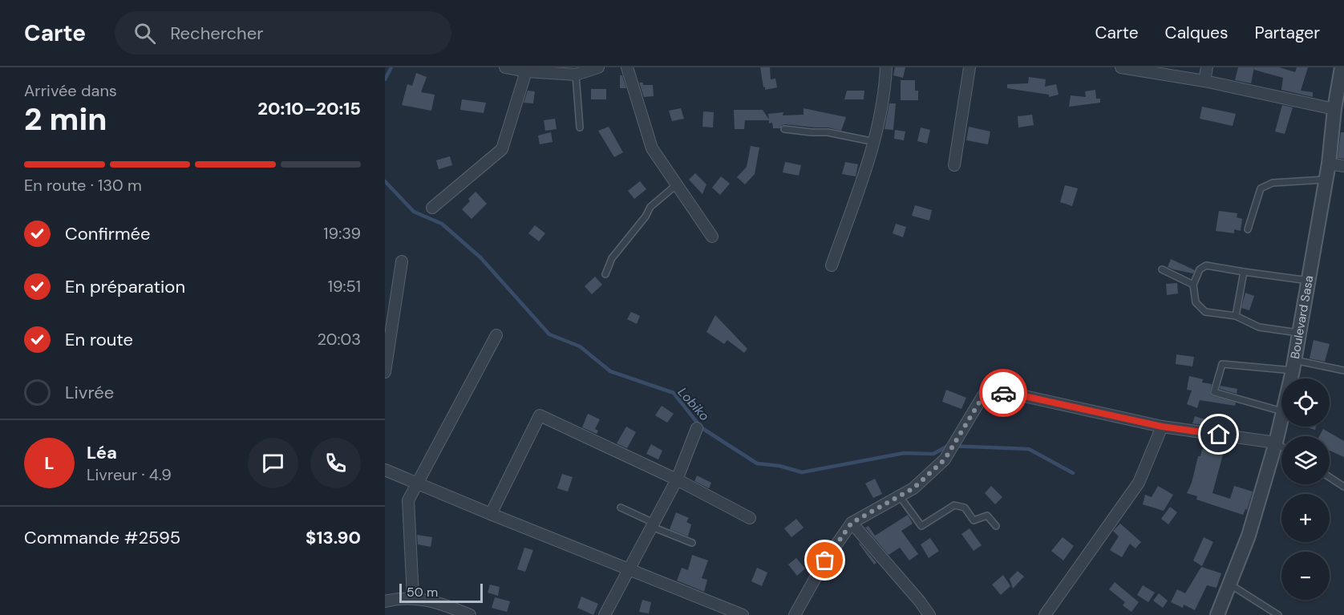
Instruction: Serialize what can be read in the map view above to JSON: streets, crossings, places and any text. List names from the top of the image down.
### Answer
{
  "streets": {
    "street": ["Boulevard Sasa"]
  },
  "water": ["Lobiko"],
  "scale_bar": "50 m",
  "page": {
    "header": "Carte",
    "search": "Rechercher",
    "nav": ["Carte", "Calques", "Partager"],
    "heading": ["2 min", "Arrivée dans", "20:10–20:15"],
    "panel": [
      "Léa",
      "Livreur · 4.9",
      "Commande #2595",
      "$13.90"
    ],
    "bar": "En route · 130 m",
    "list": [
      ["Confirmée", "19:39"],
      ["En préparation", "19:51"],
      ["En route", "20:03"],
      "Livrée"
    ],
    "map_buttons": ["+", "−"],
    "round": "L",
    "scale": "50 m"
  }
}
